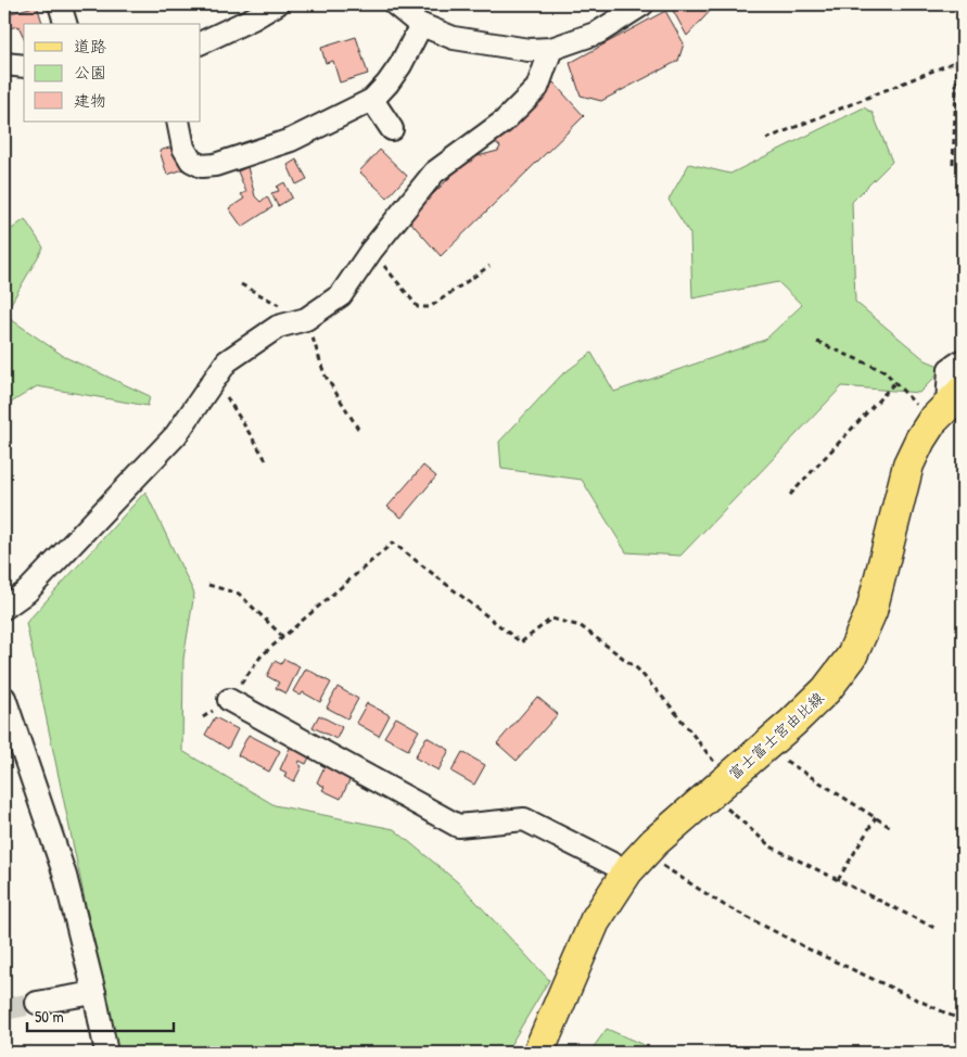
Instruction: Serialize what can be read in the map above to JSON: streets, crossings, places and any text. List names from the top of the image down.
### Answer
{
  "streets": {
    "main road": ["富士富士宮由比線"]
  },
  "legend": ["道路", "公園", "建物"],
  "scale_bar": "50 m"
}
